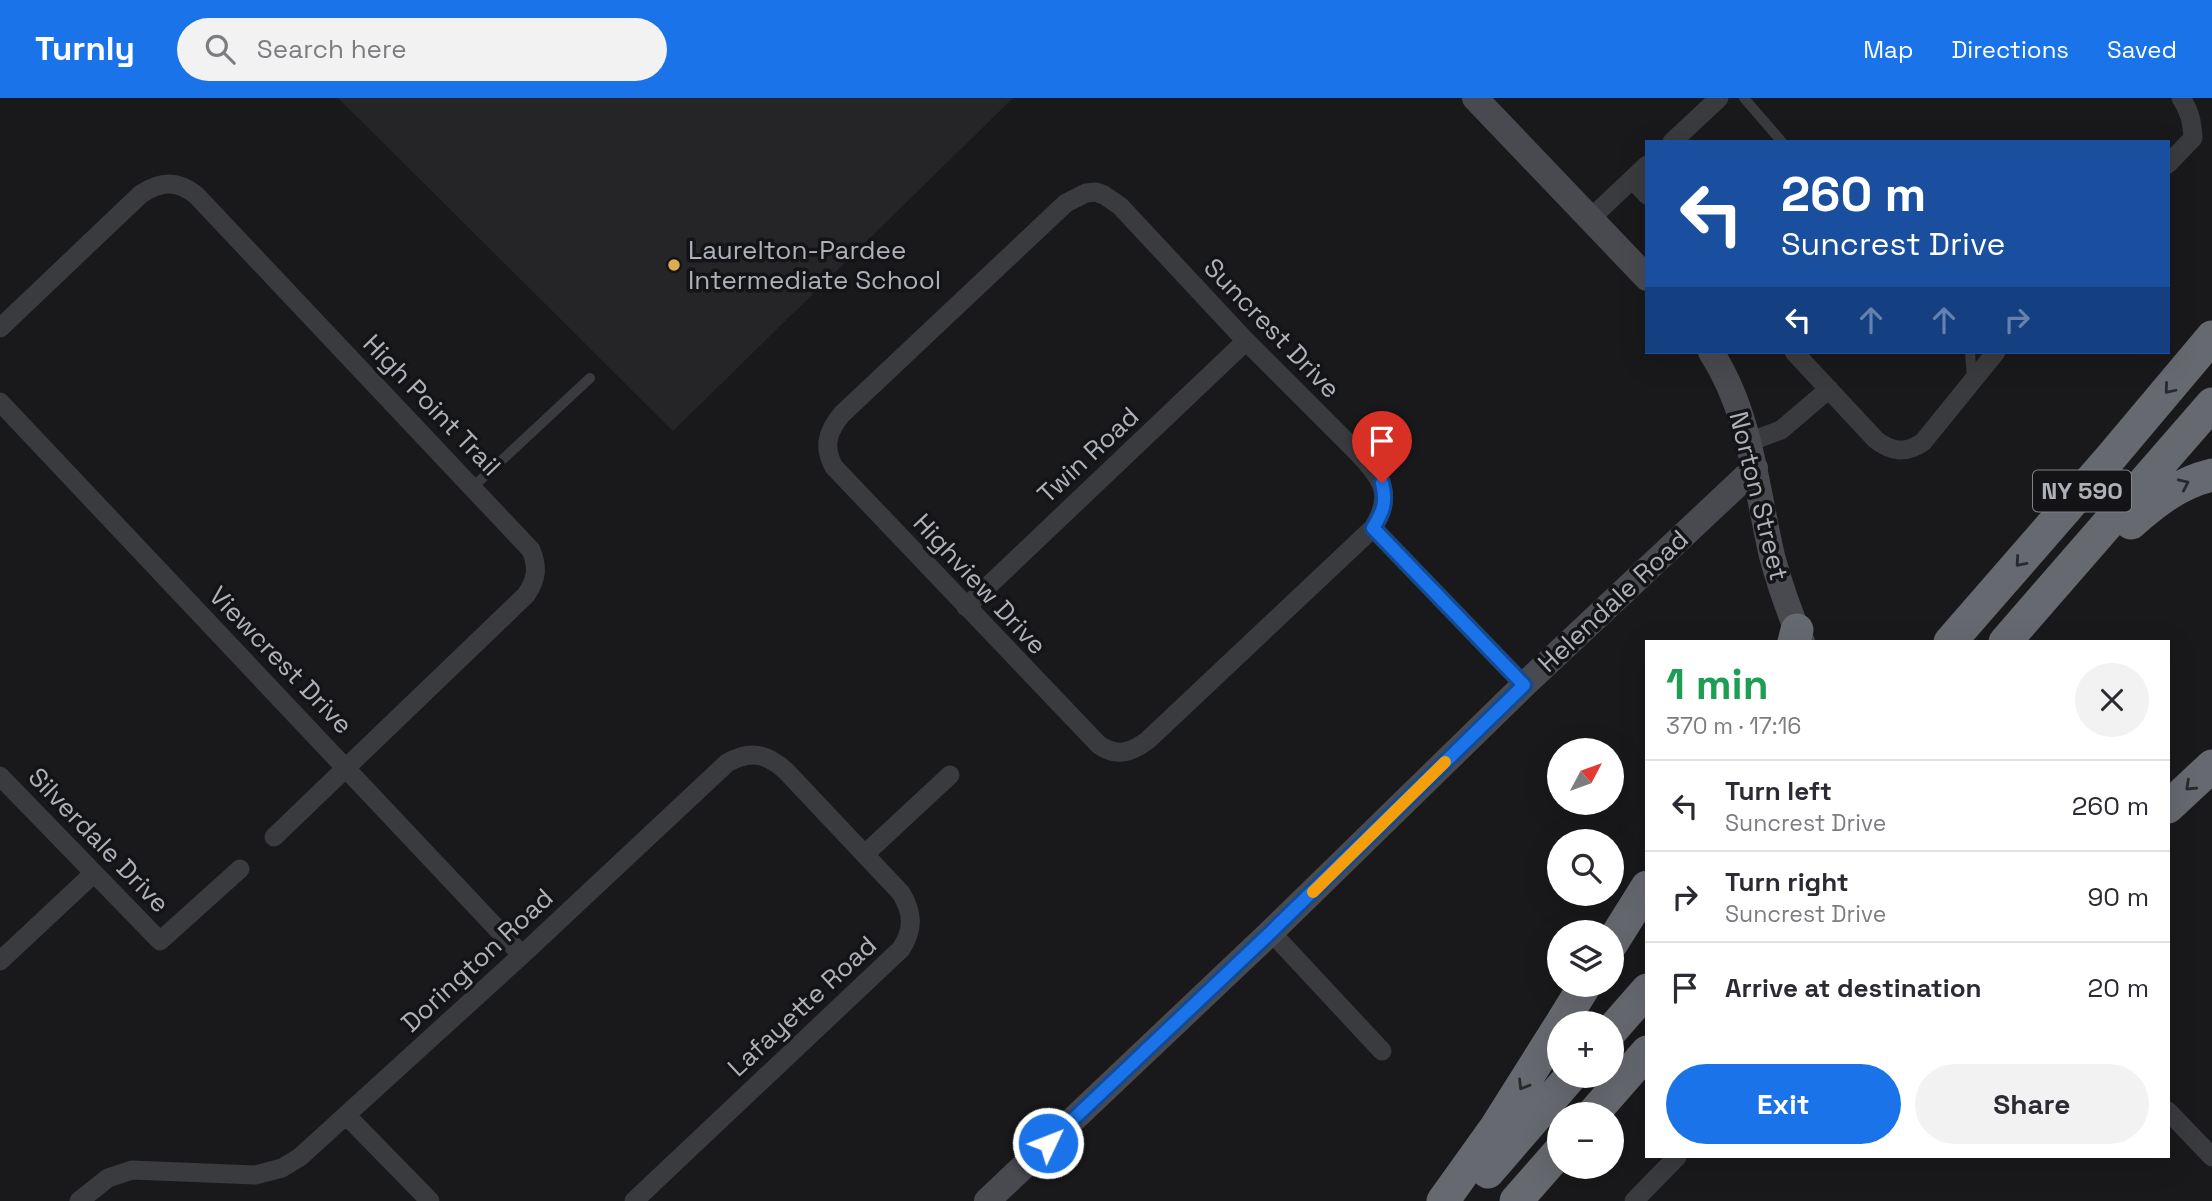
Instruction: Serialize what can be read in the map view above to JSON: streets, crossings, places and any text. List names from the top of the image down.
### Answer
{
  "streets": {
    "highway": ["NY 590"],
    "street": [
      "Suncrest Drive",
      "High Point Trail",
      "Twin Road",
      "Norton Street",
      "Highview Drive",
      "Helendale Road",
      "Viewcrest Drive",
      "Silverdale Drive",
      "Dorington Road",
      "Lafayette Road"
    ]
  },
  "crossings": [
    ["Suncrest Drive", "Twin Road"],
    ["Suncrest Drive", "Highview Drive"],
    ["High Point Trail", "Viewcrest Drive"],
    ["Twin Road", "Highview Drive"],
    ["Norton Street", "Helendale Road"],
    ["Viewcrest Drive", "Dorington Road"],
    ["Dorington Road", "Lafayette Road"]
  ],
  "places": ["Laurelton-Pardee Intermediate School"],
  "north": "top right",
  "page": {
    "header": "Turnly",
    "search": "Search here",
    "nav": ["Map", "Directions", "Saved"],
    "turn": ["260 m", "Suncrest Drive"],
    "heading": ["1 min", "370 m · 17:16"],
    "map_buttons": ["+", "−"],
    "list": [
      {
        "name": "Turn left",
        "note": "Suncrest Drive",
        "value": "260 m"
      },
      {
        "name": "Turn right",
        "note": "Suncrest Drive",
        "value": "90 m"
      },
      {
        "name": "Arrive at destination",
        "value": "20 m"
      }
    ],
    "buttons": ["Exit", "Share"]
  }
}
